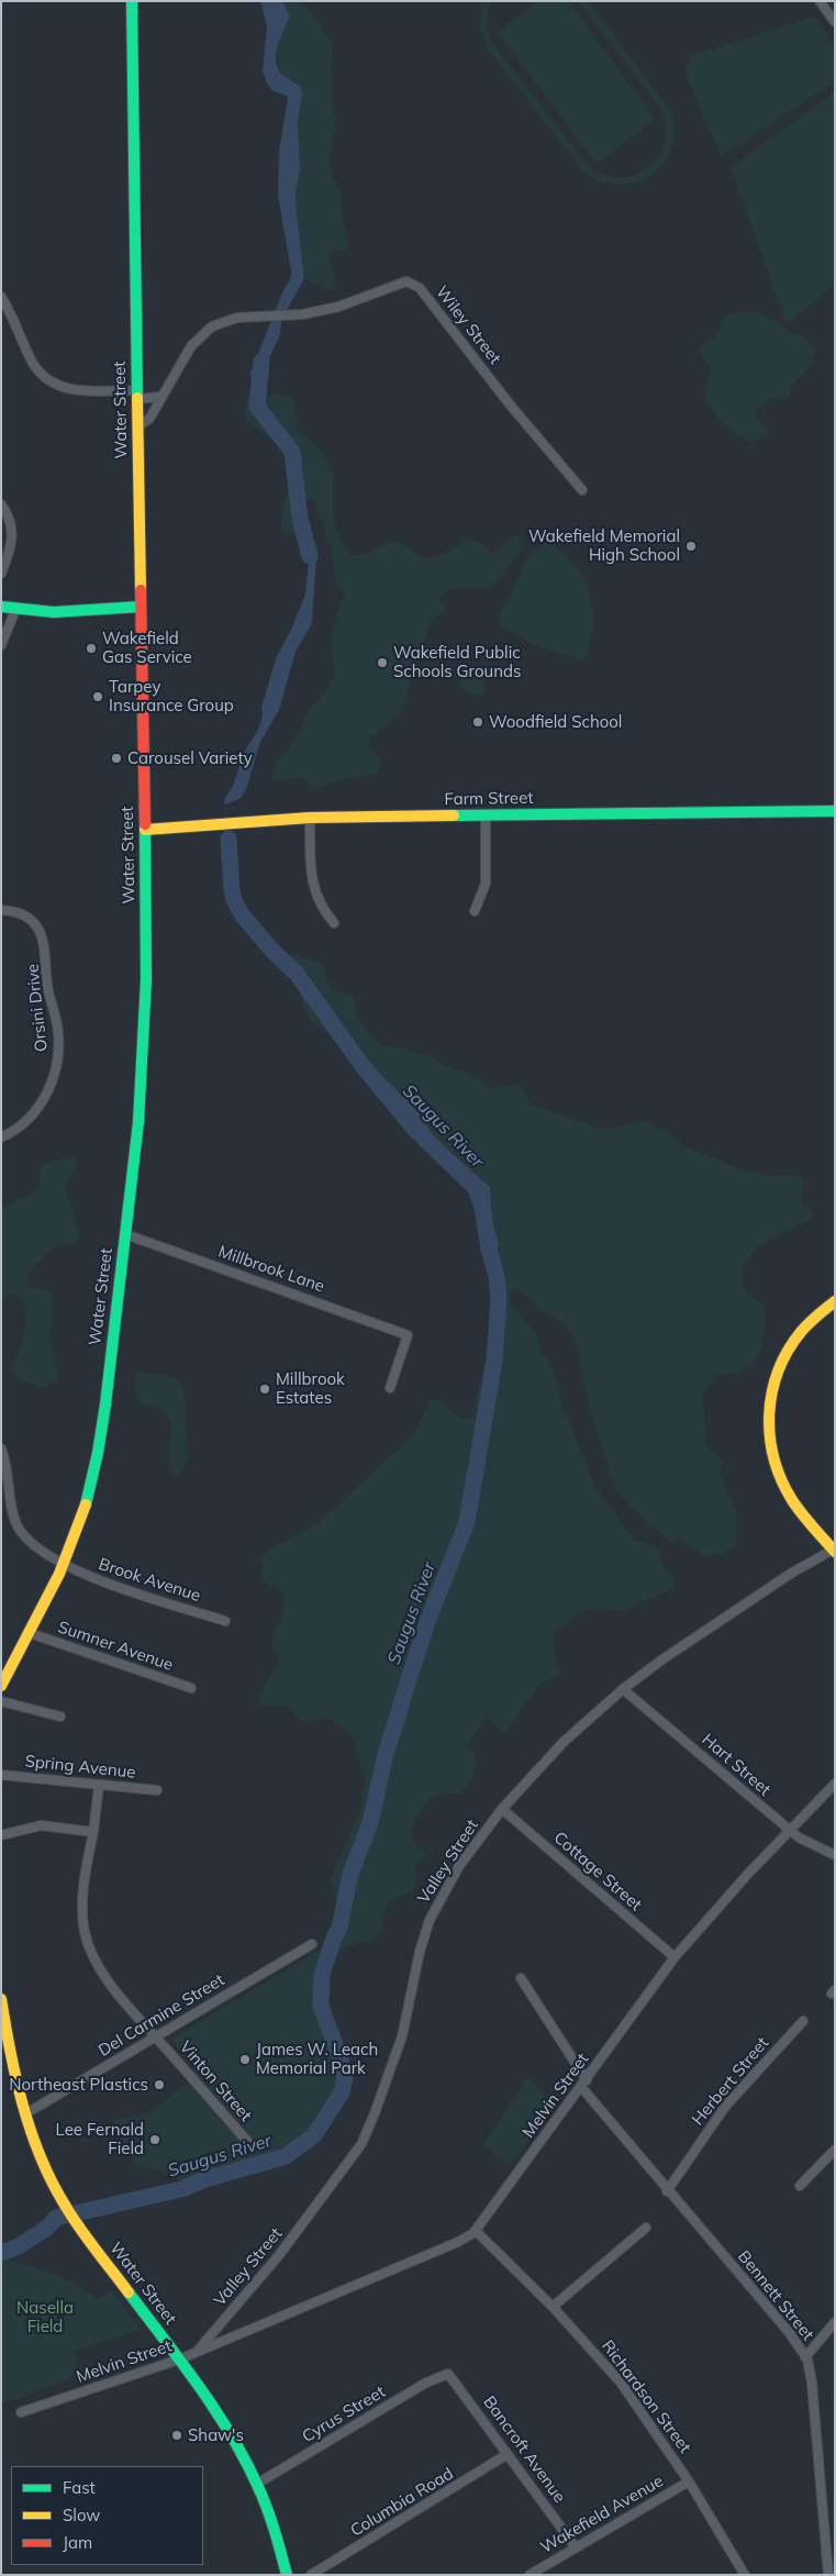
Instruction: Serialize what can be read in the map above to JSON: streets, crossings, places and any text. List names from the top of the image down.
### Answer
{
  "streets": {
    "main road": ["Water Street", "Farm Street"],
    "street": [
      "Wiley Street",
      "Orsini Drive",
      "Millbrook Lane",
      "Brook Avenue",
      "Sumner Avenue",
      "Hart Street",
      "Spring Avenue",
      "Valley Street",
      "Cottage Street",
      "Del Carmine Street",
      "Vinton Street",
      "Herbert Street",
      "Melvin Street",
      "Bennett Street",
      "Richardson Street",
      "Cyrus Street",
      "Bancroft Avenue",
      "Columbia Road",
      "Wakefield Avenue"
    ]
  },
  "crossings": [
    ["Wiley Street", "Water Street"],
    ["Water Street", "Farm Street"],
    ["Water Street", "Millbrook Lane"],
    ["Water Street", "Brook Avenue"],
    ["Water Street", "Sumner Avenue"],
    ["Water Street", "Del Carmine Street"],
    ["Water Street", "Melvin Street"],
    ["Water Street", "Cyrus Street"],
    ["Hart Street", "Valley Street"],
    ["Hart Street", "Melvin Street"],
    ["Spring Avenue", "Vinton Street"],
    ["Valley Street", "Cottage Street"],
    ["Valley Street", "Melvin Street"],
    ["Cottage Street", "Melvin Street"],
    ["Del Carmine Street", "Vinton Street"],
    ["Herbert Street", "Bennett Street"],
    ["Melvin Street", "Bennett Street"],
    ["Melvin Street", "Richardson Street"],
    ["Richardson Street", "Wakefield Avenue"],
    ["Cyrus Street", "Bancroft Avenue"],
    ["Bancroft Avenue", "Columbia Road"],
    ["Bancroft Avenue", "Wakefield Avenue"]
  ],
  "water": ["Saugus River"],
  "parks": ["Nasella Field"],
  "places": [
    "Wakefield Memorial High School",
    "Wakefield Gas Service",
    "Wakefield Public Schools Grounds",
    "Tarpey Insurance Group",
    "Woodfield School",
    "Carousel Variety",
    "Millbrook Estates",
    "James W. Leach Memorial Park",
    "Northeast Plastics",
    "Lee Fernald Field",
    "Shaw's"
  ],
  "legend": ["Fast", "Slow", "Jam"]
}
